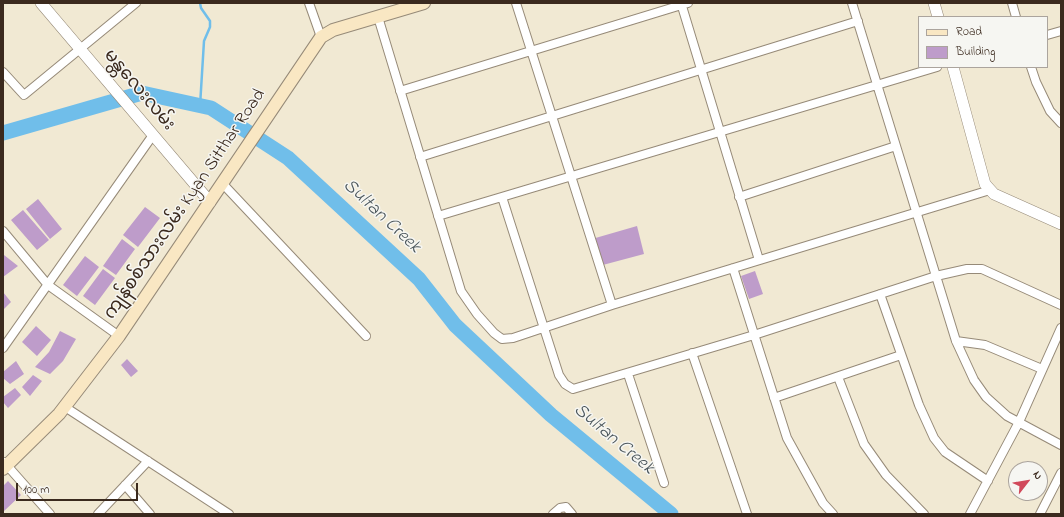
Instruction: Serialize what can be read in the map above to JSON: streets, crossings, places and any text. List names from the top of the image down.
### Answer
{
  "streets": {
    "main road": ["ကျန်စစ်သားလမ်း Kyan Sitthar Road"],
    "street": ["မန္တလေးလမ်း"]
  },
  "crossings": [
    ["မန္တလေးလမ်း", "ကျန်စစ်သားလမ်း Kyan Sitthar Road"]
  ],
  "water": ["Sultan Creek"],
  "legend": ["Road", "Building"],
  "scale_bar": "100 m",
  "north": "top right"
}
